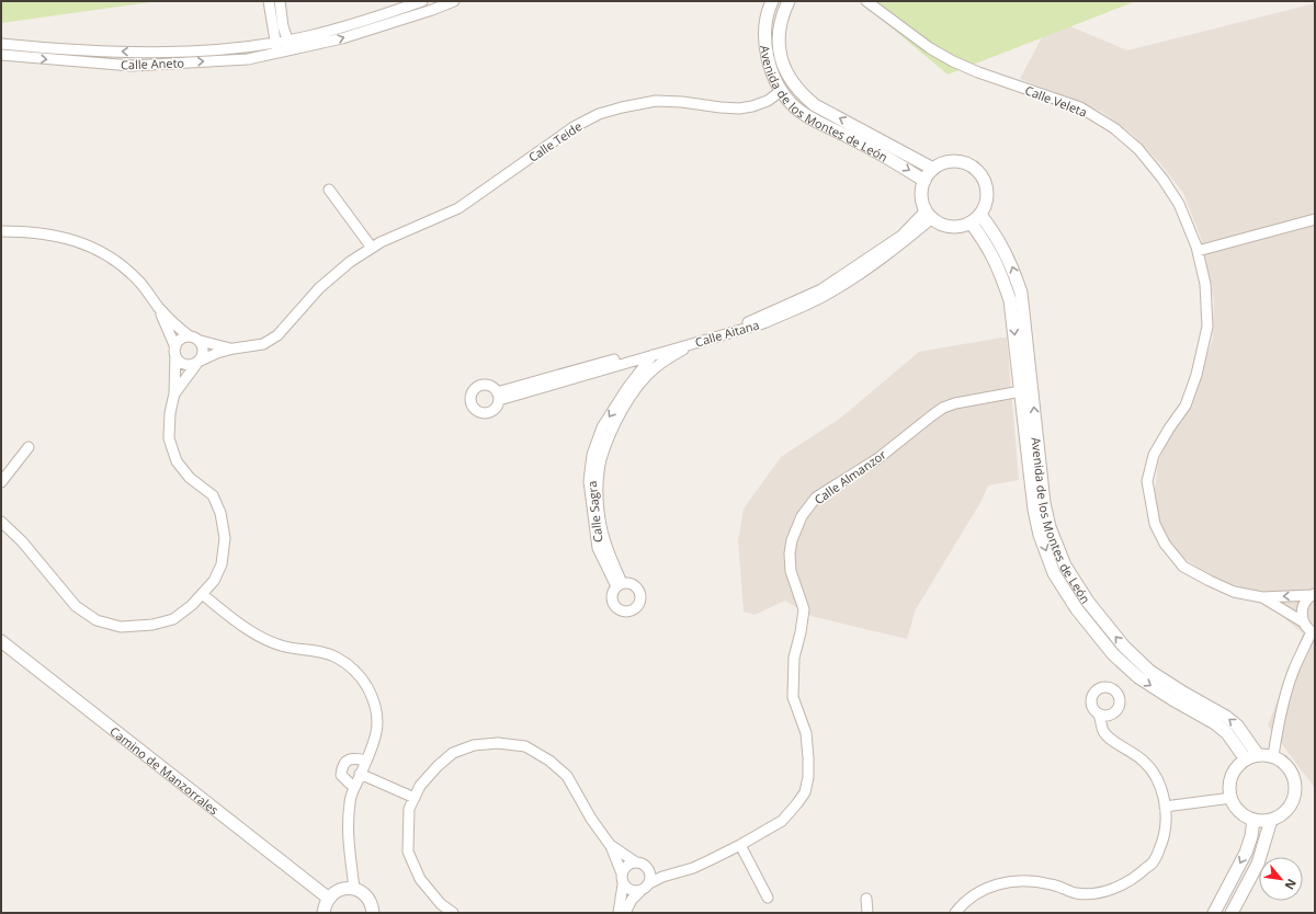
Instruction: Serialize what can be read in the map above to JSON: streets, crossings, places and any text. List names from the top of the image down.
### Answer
{
  "streets": {
    "street": [
      "Calle Aneto",
      "Avenida de los Montes de León",
      "Calle Veleta",
      "Calle Teide",
      "Calle Aitana",
      "Calle Almanzor",
      "Calle Sagra",
      "Camino de Manzorrales"
    ]
  },
  "crossings": [
    ["Avenida de los Montes de León", "Calle Teide"],
    ["Avenida de los Montes de León", "Calle Aitana"],
    ["Avenida de los Montes de León", "Calle Almanzor"],
    ["Calle Aitana", "Calle Sagra"]
  ],
  "north": "bottom right"
}
